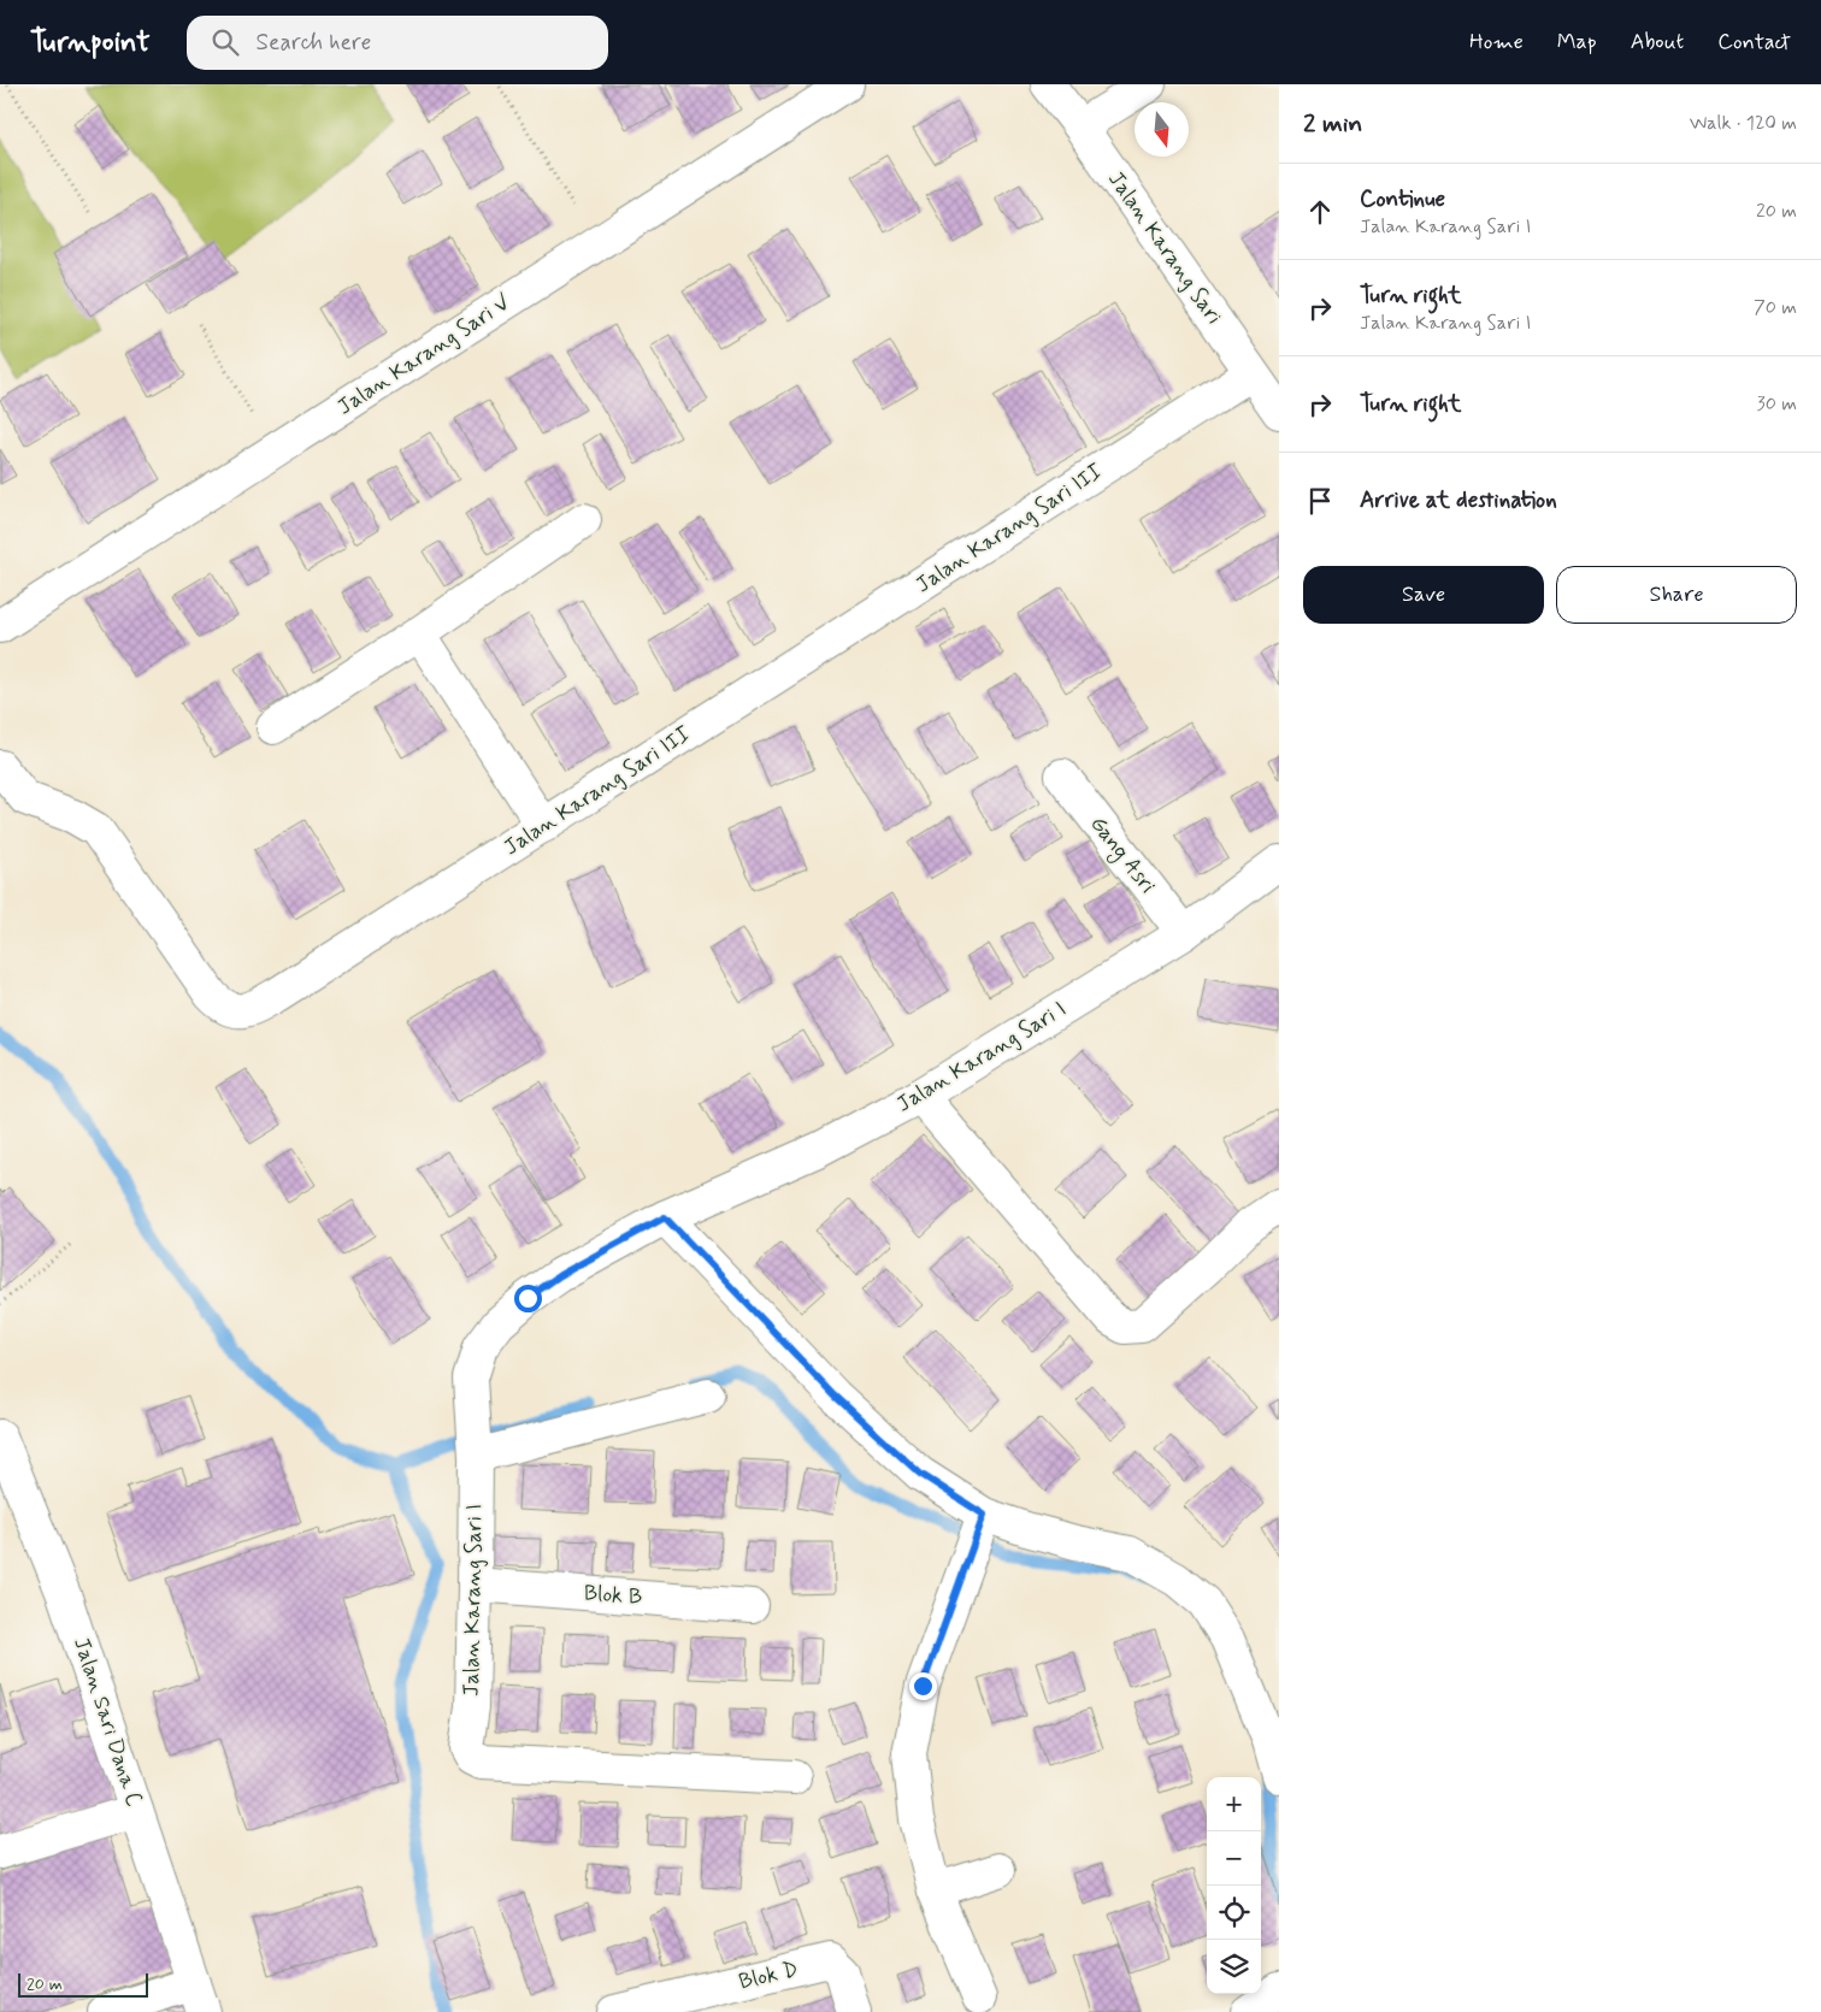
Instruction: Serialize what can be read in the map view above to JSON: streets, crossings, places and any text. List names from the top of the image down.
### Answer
{
  "streets": {
    "street": [
      "Jalan Karang Sari",
      "Jalan Karang Sari V",
      "Jalan Karang Sari III",
      "Gang Asri",
      "Jalan Karang Sari I",
      "Blok B",
      "Jalan Sari Dana C",
      "Blok D"
    ]
  },
  "crossings": [
    ["Jalan Karang Sari", "Jalan Karang Sari III"],
    ["Gang Asri", "Jalan Karang Sari I"],
    ["Jalan Karang Sari I", "Blok B"]
  ],
  "scale_bar": "20 m",
  "north": "bottom",
  "page": {
    "header": "Turnpoint",
    "search": "Search here",
    "nav": [
      "Home",
      "Map",
      "About",
      "Contact"
    ],
    "heading": ["2 min", "Walk · 120 m"],
    "list": [
      ["Continue", "Jalan Karang Sari I", "20 m"],
      ["Turn right", "Jalan Karang Sari I", "70 m"],
      ["Turn right", "30 m"],
      "Arrive at destination"
    ],
    "buttons": ["Save", "Share"],
    "map_buttons": ["+", "−"],
    "scale": "20 m"
  }
}
